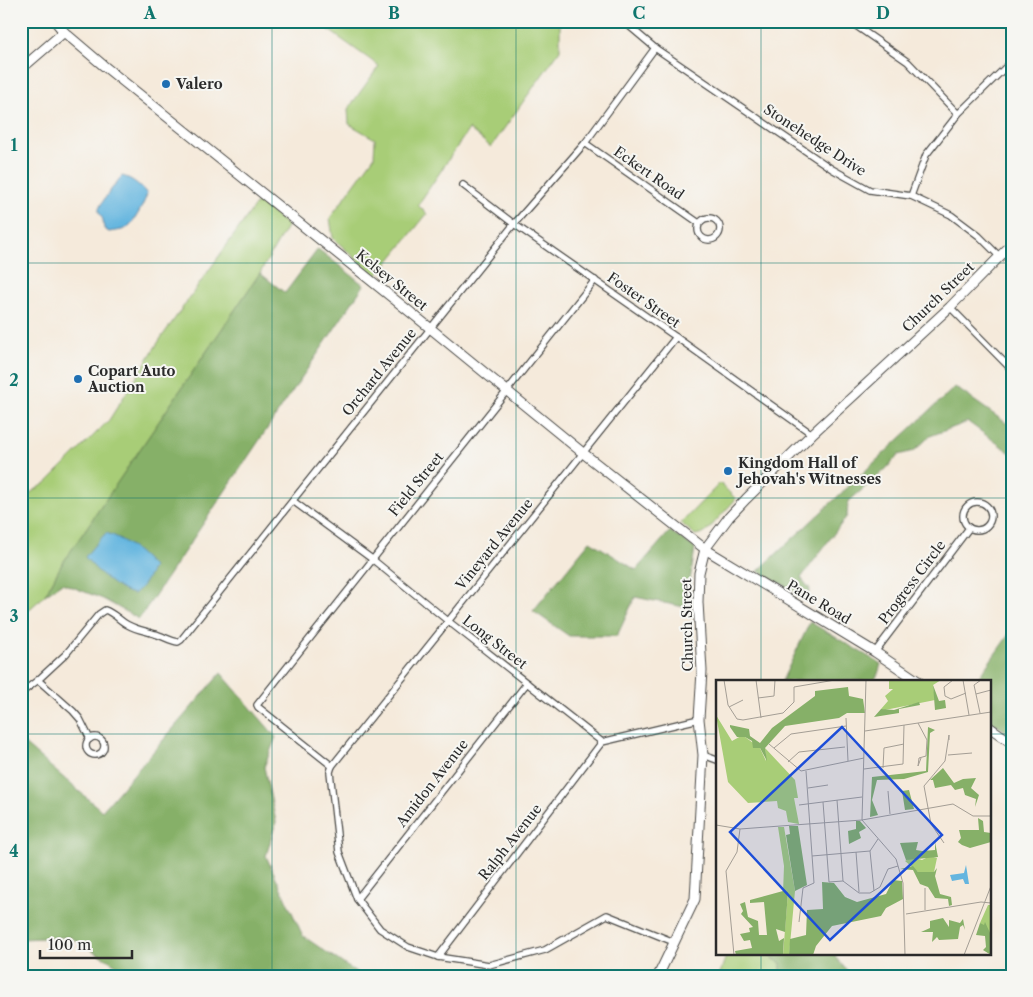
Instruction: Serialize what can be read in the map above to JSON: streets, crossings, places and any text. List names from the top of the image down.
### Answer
{
  "streets": {
    "street": [
      "Stonehedge Drive",
      "Eckert Road",
      "Kelsey Street",
      "Church Street",
      "Foster Street",
      "Orchard Avenue",
      "Field Street",
      "Vineyard Avenue",
      "Progress Circle",
      "Pane Road",
      "Long Street",
      "Amidon Avenue",
      "Ralph Avenue"
    ]
  },
  "crossings": [
    ["Stonehedge Drive", "Church Street"],
    ["Stonehedge Drive", "Orchard Avenue"],
    ["Eckert Road", "Orchard Avenue"],
    ["Kelsey Street", "Church Street"],
    ["Kelsey Street", "Orchard Avenue"],
    ["Kelsey Street", "Field Street"],
    ["Kelsey Street", "Vineyard Avenue"],
    ["Kelsey Street", "Pane Road"],
    ["Church Street", "Foster Street"],
    ["Church Street", "Pane Road"],
    ["Foster Street", "Orchard Avenue"],
    ["Foster Street", "Field Street"],
    ["Foster Street", "Vineyard Avenue"],
    ["Orchard Avenue", "Long Street"],
    ["Field Street", "Vineyard Avenue"],
    ["Field Street", "Long Street"],
    ["Vineyard Avenue", "Long Street"],
    ["Progress Circle", "Pane Road"],
    ["Long Street", "Amidon Avenue"],
    ["Long Street", "Ralph Avenue"]
  ],
  "places": ["Valero", "Copart Auto Auction", "Kingdom Hall of Jehovah's Witnesses"],
  "scale_bar": "100 m",
  "grid": {
    "columns": [
      "A",
      "B",
      "C",
      "D"
    ],
    "rows": [
      "1",
      "2",
      "3",
      "4"
    ]
  }
}
